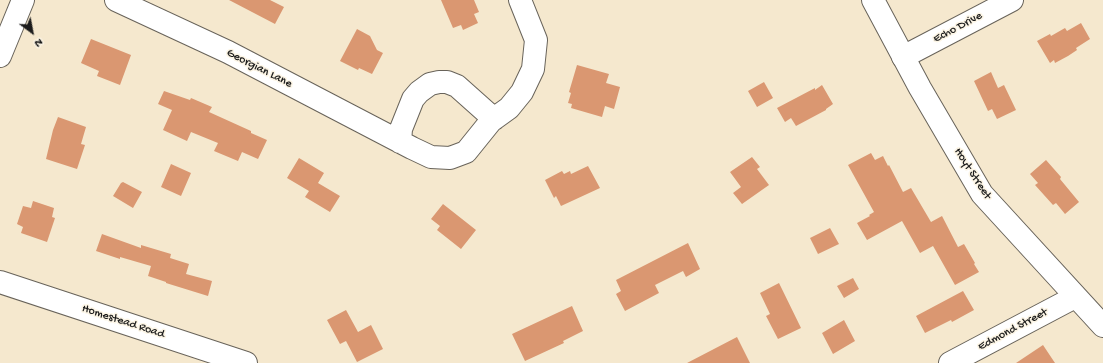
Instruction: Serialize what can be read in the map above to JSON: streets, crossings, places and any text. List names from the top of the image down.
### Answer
{
  "streets": {
    "street": [
      "Echo Drive",
      "Georgian Lane",
      "Hoyt Street",
      "Homestead Road",
      "Edmond Street"
    ]
  },
  "crossings": [
    ["Echo Drive", "Hoyt Street"],
    ["Hoyt Street", "Edmond Street"]
  ],
  "north": "bottom right"
}
